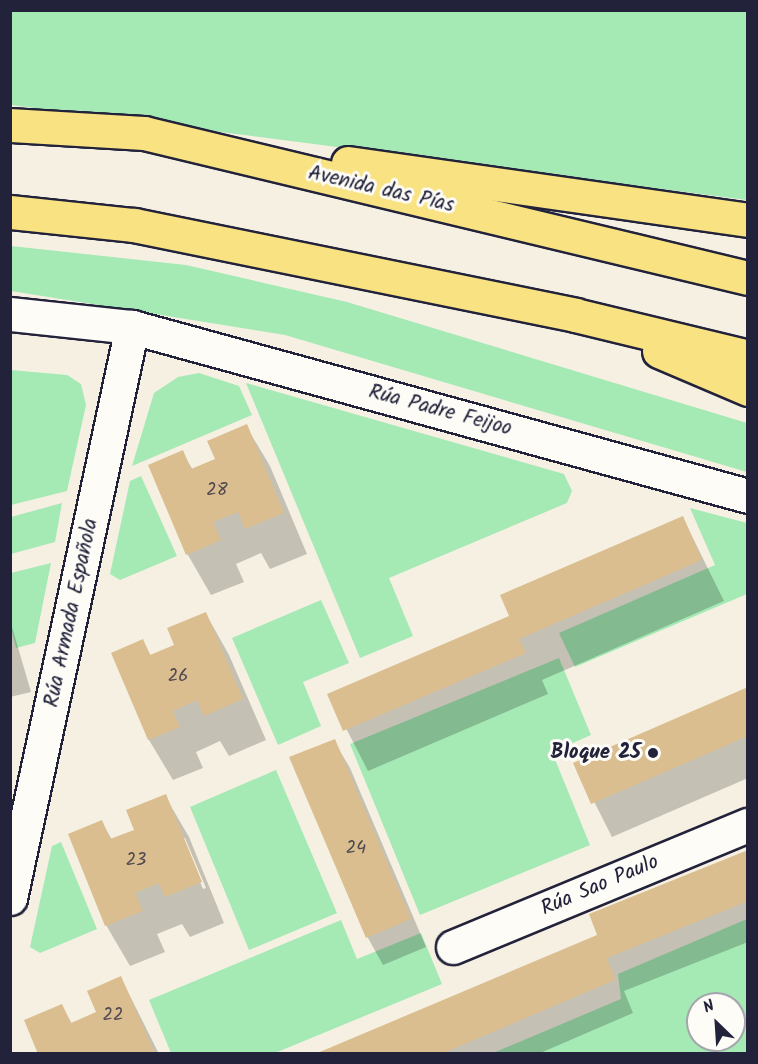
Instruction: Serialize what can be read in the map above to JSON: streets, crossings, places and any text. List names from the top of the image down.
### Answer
{
  "streets": {
    "highway": ["Avenida das Pías"],
    "street": ["Rúa Padre Feijoo", "Rúa Armada Española", "Rúa Sao Paulo"]
  },
  "crossings": [
    ["Rúa Padre Feijoo", "Rúa Armada Española"]
  ],
  "places": ["Bloque 25"],
  "house_numbers": [
    "28",
    "26",
    "24",
    "23",
    "22"
  ],
  "north": "top left"
}
